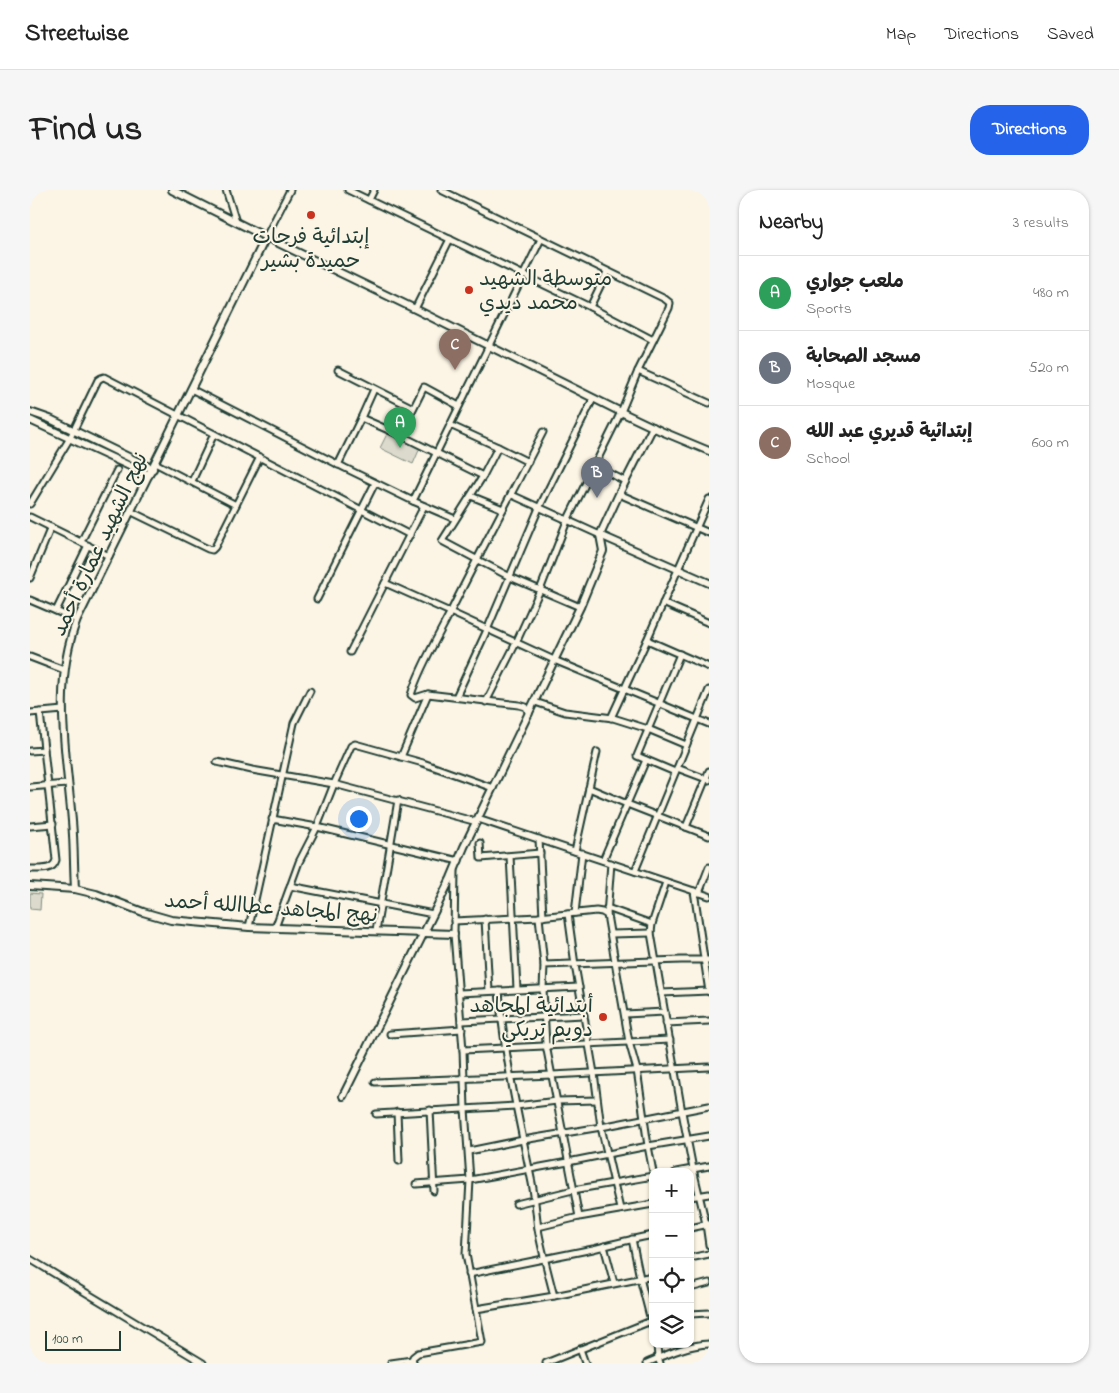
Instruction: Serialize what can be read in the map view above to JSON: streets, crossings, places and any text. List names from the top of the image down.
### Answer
{
  "streets": {
    "street": ["نهج الشهيد عمارة أحمد", "نهج المجاهد عطاالله أحمد"]
  },
  "crossings": [
    ["نهج الشهيد عمارة أحمد", "نهج المجاهد عطاالله أحمد"]
  ],
  "places": ["إبتدائية فرحات حميدة بشير", "متوسطة الشهيد محمد ديدي", "أبتدائية المجاهد دويم تريكي"],
  "scale_bar": "100 m",
  "page": {
    "header": "Streetwise",
    "nav": ["Map", "Directions", "Saved"],
    "title": "Find us",
    "buttons": "Directions",
    "heading": ["Nearby", "3 results"],
    "list": [
      {
        "mark": "A",
        "name": "ملعب جواري",
        "note": "Sports",
        "value": "480 m"
      },
      {
        "mark": "B",
        "name": "مسجد الصحابة",
        "note": "Mosque",
        "value": "520 m"
      },
      {
        "mark": "C",
        "name": "إبتدائية قديري عبد الله",
        "note": "School",
        "value": "600 m"
      }
    ],
    "pins": ["C", "A", "B"],
    "map_buttons": ["+", "−"],
    "scale": "100 m"
  }
}
